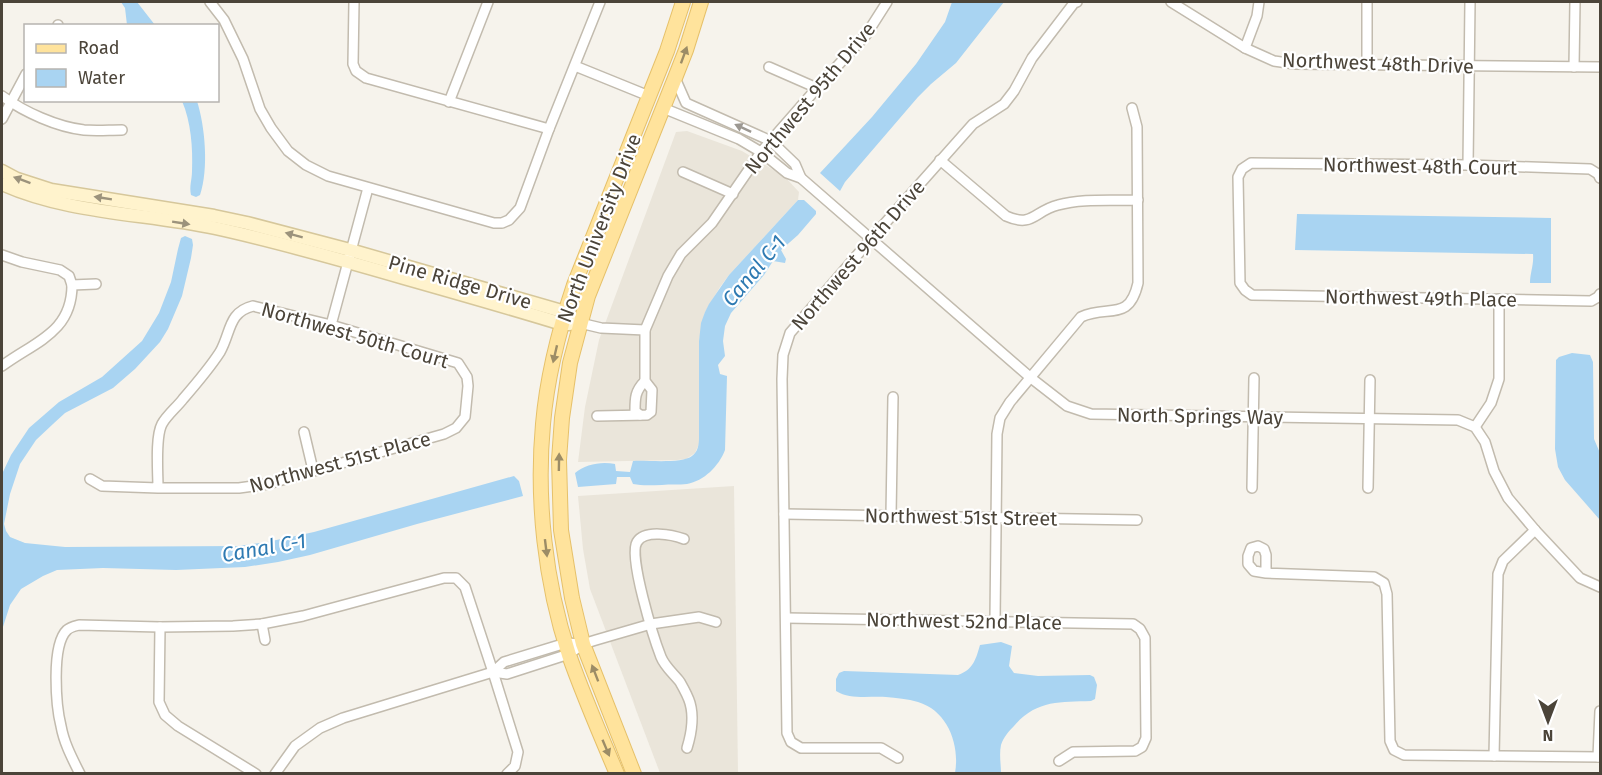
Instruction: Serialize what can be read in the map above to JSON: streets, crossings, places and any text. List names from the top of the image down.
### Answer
{
  "streets": {
    "main road": ["North University Drive"],
    "street": [
      "Northwest 48th Drive",
      "Northwest 95th Drive",
      "Northwest 48th Court",
      "Northwest 96th Drive",
      "Pine Ridge Drive",
      "Northwest 49th Place",
      "Northwest 50th Court",
      "North Springs Way",
      "Northwest 51st Place",
      "Northwest 51st Street",
      "Northwest 52nd Place"
    ]
  },
  "crossings": [
    ["Northwest 95th Drive", "North Springs Way"],
    ["Northwest 48th Court", "Northwest 49th Place"],
    ["North University Drive", "Pine Ridge Drive"],
    ["North University Drive", "North Springs Way"],
    ["Northwest 96th Drive", "North Springs Way"],
    ["Northwest 96th Drive", "Northwest 51st Street"],
    ["Northwest 96th Drive", "Northwest 52nd Place"],
    ["Northwest 50th Court", "Northwest 51st Place"]
  ],
  "water": ["Canal C-1"],
  "legend": ["Road", "Water"],
  "north": "bottom"
}
